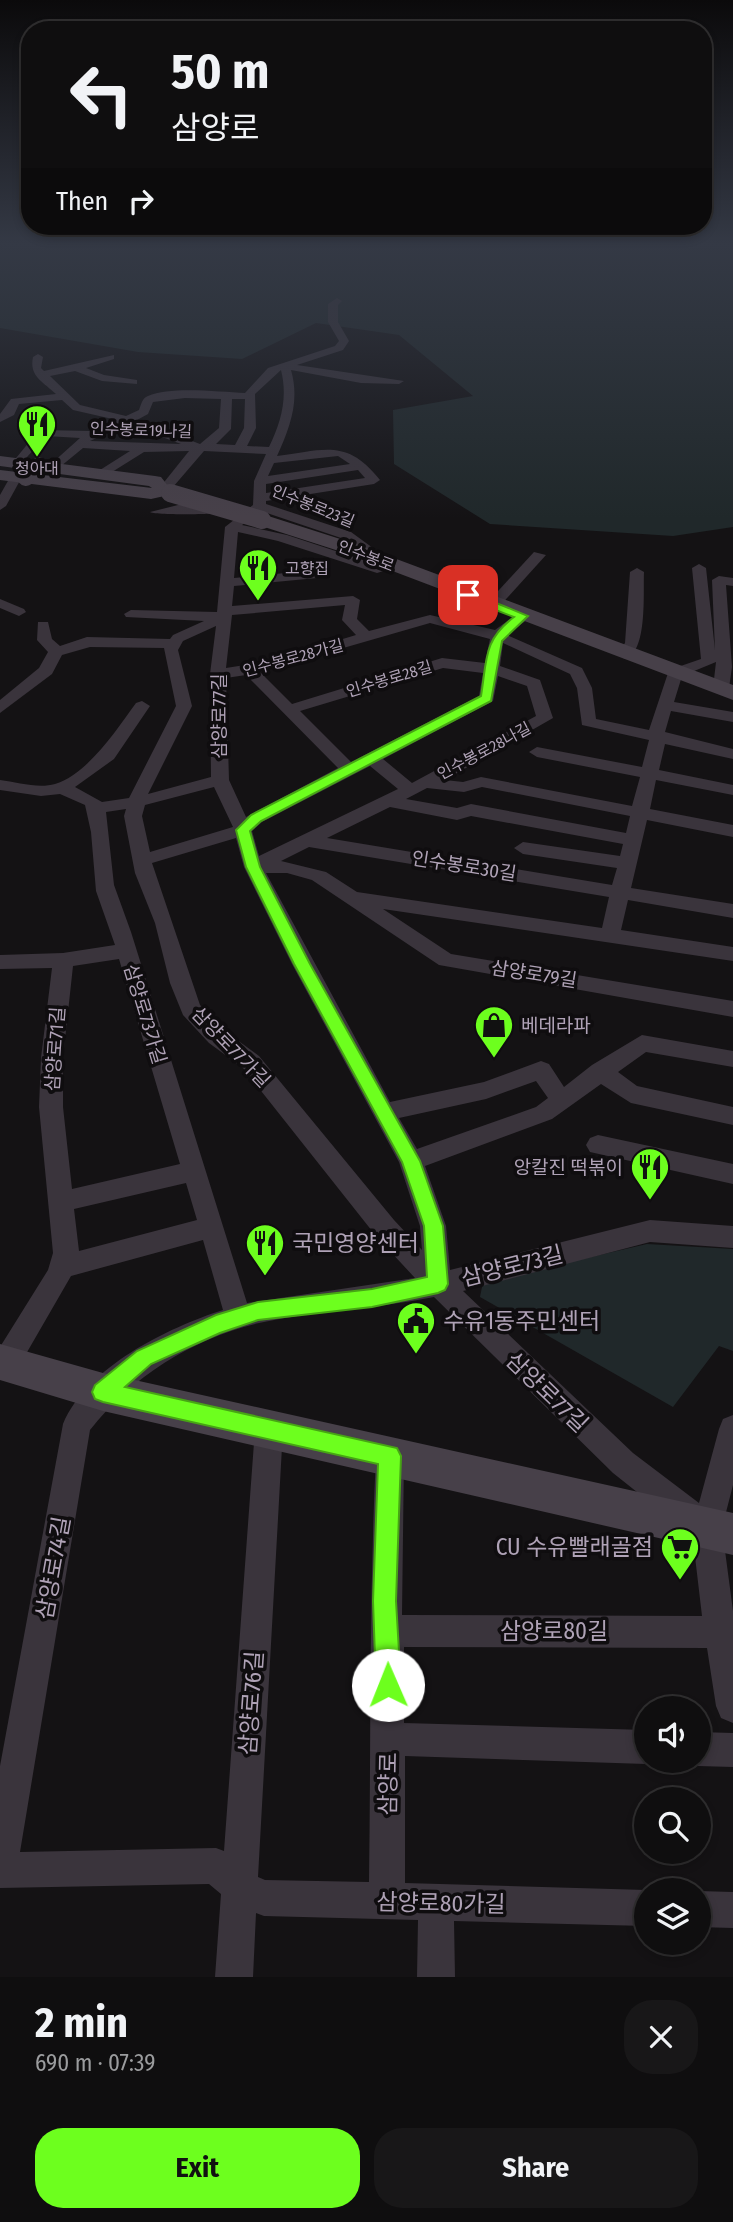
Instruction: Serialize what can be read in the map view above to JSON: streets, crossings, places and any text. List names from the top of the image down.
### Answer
{
  "streets": {
    "main road": ["인수봉로"],
    "street": [
      "인수봉로19나길",
      "인수봉로23길",
      "인수봉로28가길",
      "인수봉로28길",
      "삼양로77길",
      "인수봉로28나길",
      "인수봉로30길",
      "삼양로79길",
      "삼양로73가길",
      "삼양로77가길",
      "삼양로71길",
      "삼양로73길",
      "삼양로74길",
      "삼양로80길",
      "삼양로76길",
      "삼양로",
      "삼양로80가길"
    ]
  },
  "crossings": [
    ["인수봉로19나길", "인수봉로23길"],
    ["인수봉로19나길", "인수봉로"],
    ["인수봉로23길", "인수봉로"],
    ["인수봉로28가길", "삼양로77길"],
    ["인수봉로28길", "인수봉로28나길"],
    ["삼양로77길", "인수봉로28나길"],
    ["삼양로77길", "삼양로79길"],
    ["삼양로77길", "삼양로77가길"],
    ["삼양로77길", "삼양로73길"],
    ["인수봉로28나길", "인수봉로30길"],
    ["인수봉로28나길", "삼양로79길"],
    ["삼양로73가길", "삼양로73길"],
    ["삼양로77가길", "삼양로73길"],
    ["삼양로73길", "삼양로74길"],
    ["삼양로80길", "삼양로"],
    ["삼양로76길", "삼양로80가길"],
    ["삼양로", "삼양로80가길"]
  ],
  "places": {
    "restaurant": [
      "청아대",
      "고향집",
      "앙칼진 떡볶이",
      "국민영양센터"
    ],
    "shop": ["베데라파"],
    "public building": ["수유1동주민센터"],
    "supermarket": ["CU 수유빨래골점"]
  },
  "page": {
    "turn": ["50 m", "삼양로"],
    "then": "Then",
    "heading": ["2 min", "690 m · 07:39"],
    "buttons": ["Exit", "Share"]
  }
}
